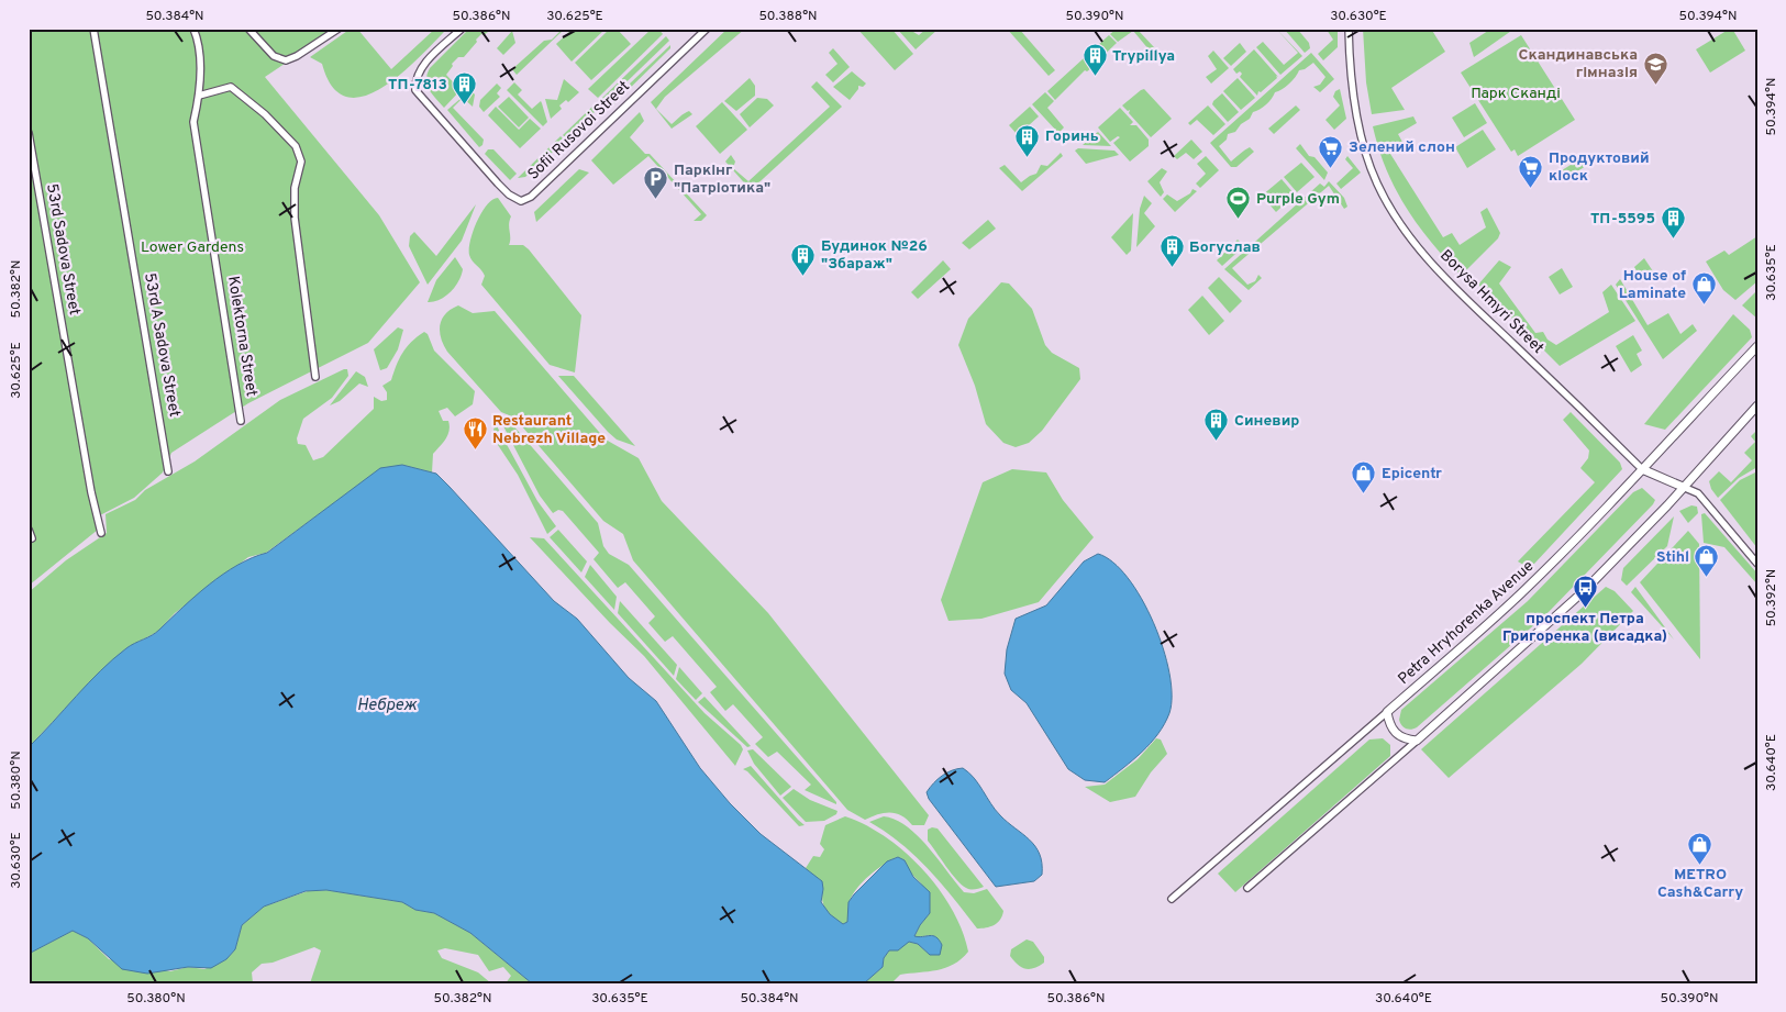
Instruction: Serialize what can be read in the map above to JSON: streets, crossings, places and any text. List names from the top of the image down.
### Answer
{
  "streets": {
    "street": [
      "Sofii Rusovoi Street",
      "53rd Sadova Street",
      "Borysa Hmyri Street",
      "Kolektorna Street",
      "53rd A Sadova Street",
      "Petra Hryhorenka Avenue"
    ]
  },
  "crossings": [
    ["Borysa Hmyri Street", "Petra Hryhorenka Avenue"]
  ],
  "water": ["Небреж"],
  "parks": ["Парк Сканді", "Lower Gardens"],
  "places": {
    "building": [
      "Trypillya",
      "ТП-7813",
      "Горинь",
      "ТП-5595",
      "Богуслав",
      "Будинок №26 \"Збараж\"",
      "Синевир"
    ],
    "school or university": ["Скандинавська гімназія"],
    "supermarket": ["Зелений слон", "Продуктовий кіоск"],
    "parking": ["Паркінг \"Патріотика\""],
    "sports": ["Purple Gym"],
    "shop": [
      "House of Laminate",
      "Epicentr",
      "Stihl",
      "METRO Cash&Carry"
    ],
    "restaurant": ["Restaurant Nebrezh Village"],
    "bus stop": ["проспект Петра Григоренка (висадка)"]
  },
  "coordinates": [
    "50.384°N",
    "50.386°N",
    "30.625°E",
    "50.388°N",
    "50.390°N",
    "30.630°E",
    "50.394°N",
    "30.635°E",
    "50.382°N",
    "50.392°N",
    "30.640°E",
    "50.380°N"
  ]
}
